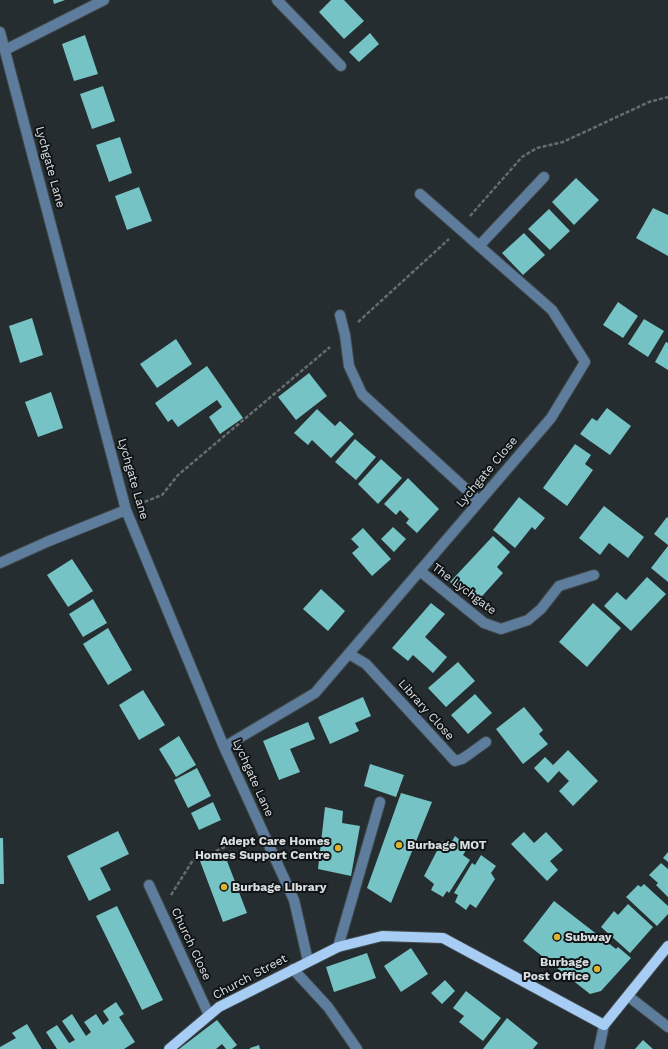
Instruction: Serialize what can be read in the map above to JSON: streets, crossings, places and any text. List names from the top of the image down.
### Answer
{
  "streets": {
    "main road": ["Church Street"],
    "street": [
      "Lychgate Lane",
      "Lychgate Close",
      "The Lychgate",
      "Library Close",
      "Church Close"
    ]
  },
  "crossings": [
    ["Lychgate Lane", "Lychgate Close"],
    ["Lychgate Lane", "Church Street"],
    ["Lychgate Close", "The Lychgate"],
    ["Lychgate Close", "Library Close"],
    ["Church Close", "Church Street"]
  ],
  "places": [
    "Burbage MOT",
    "Adept Care Homes Homes Support Centre",
    "Burbage Library",
    "Subway",
    "Burbage Post Office"
  ]
}
